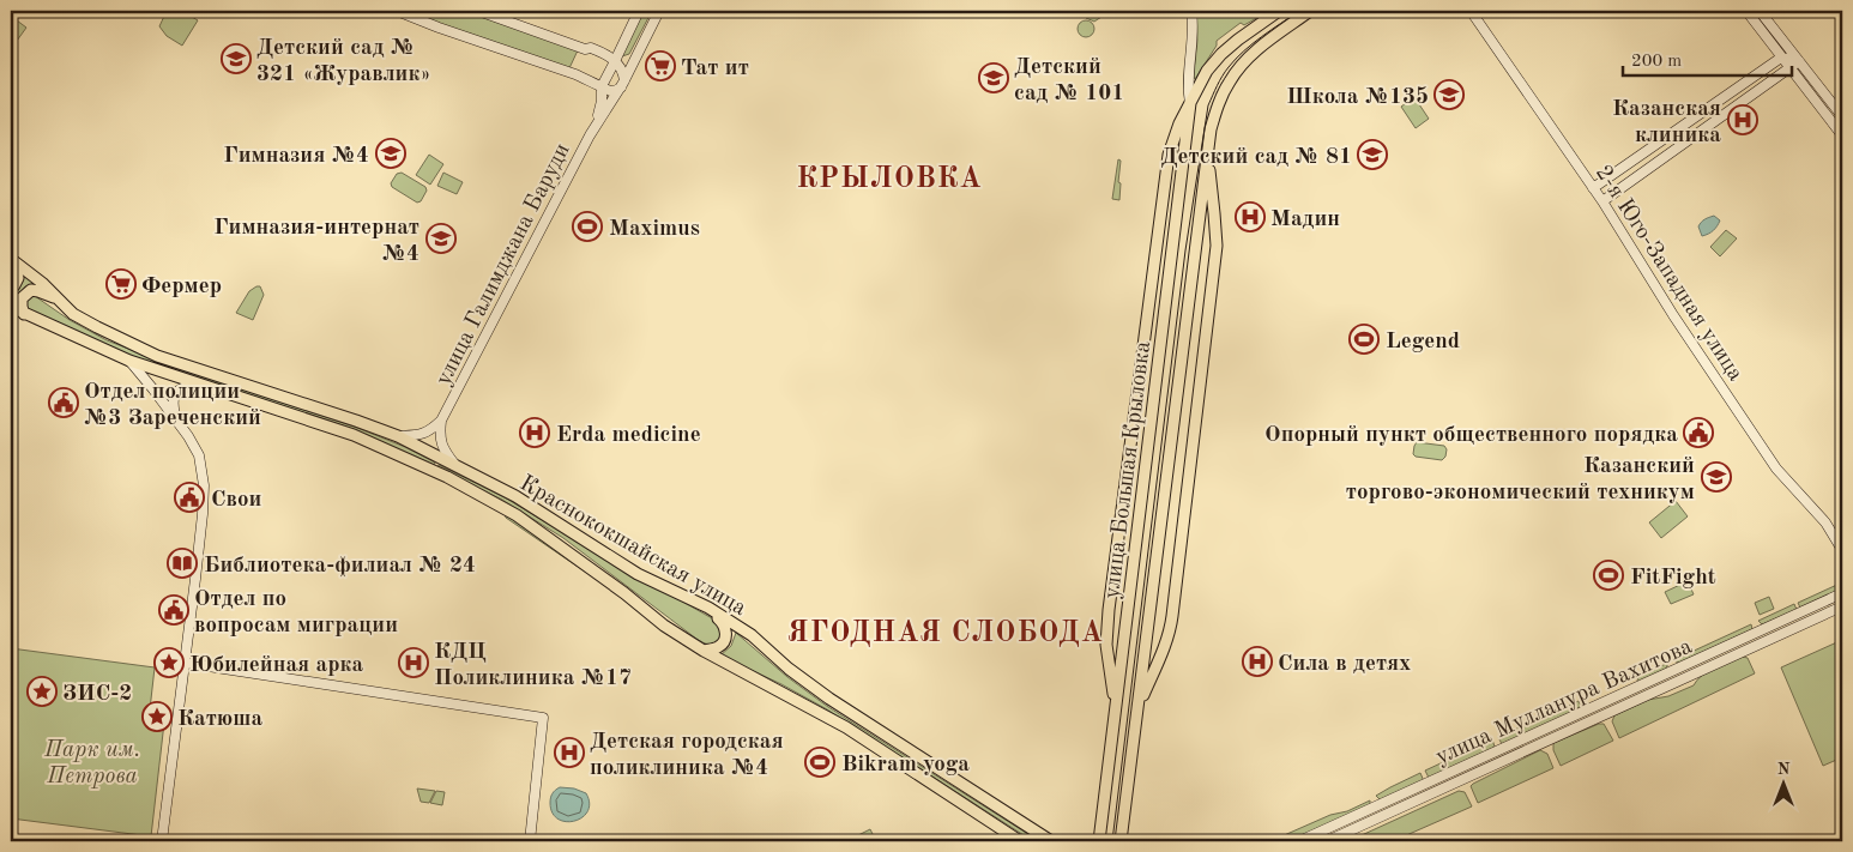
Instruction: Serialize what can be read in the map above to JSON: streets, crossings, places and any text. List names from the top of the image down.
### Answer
{
  "streets": {
    "main road": ["улица Большая Крыловка", "Краснококшайская улица"],
    "street": ["улица Галимджана Баруди", "2-я Юго-Западная улица", "улица Мулланура Вахитова"]
  },
  "districts": ["КРЫЛОВКА", "ЯГОДНАЯ СЛОБОДА"],
  "parks": ["Парк им. Петрова"],
  "places": {
    "school or university": [
      "Детский сад № 321 «Журавлик»",
      "Детский сад № 101",
      "Школа №135",
      "Гимназия №4",
      "Детский сад № 81",
      "Гимназия-интернат №4",
      "Казанский торгово-экономический техникум"
    ],
    "supermarket": ["Тат ит", "Фермер"],
    "hospital": [
      "Казанская клиника",
      "Мадин",
      "Erda medicine",
      "Сила в детях",
      "КДЦ Поликлиника №17",
      "Детская городская поликлиника №4"
    ],
    "sports": [
      "Maximus",
      "Legend",
      "FitFight",
      "Bikram yoga"
    ],
    "public building": [
      "Отдел полиции №3 Зареченский",
      "Опорный пункт общественного порядка",
      "Свои",
      "Отдел по вопросам миграции"
    ],
    "library": ["Библиотека-филиал № 24"],
    "place": ["Юбилейная арка", "ЗИС-2", "Катюша"]
  },
  "scale_bar": "200 m",
  "north": "top"
}
